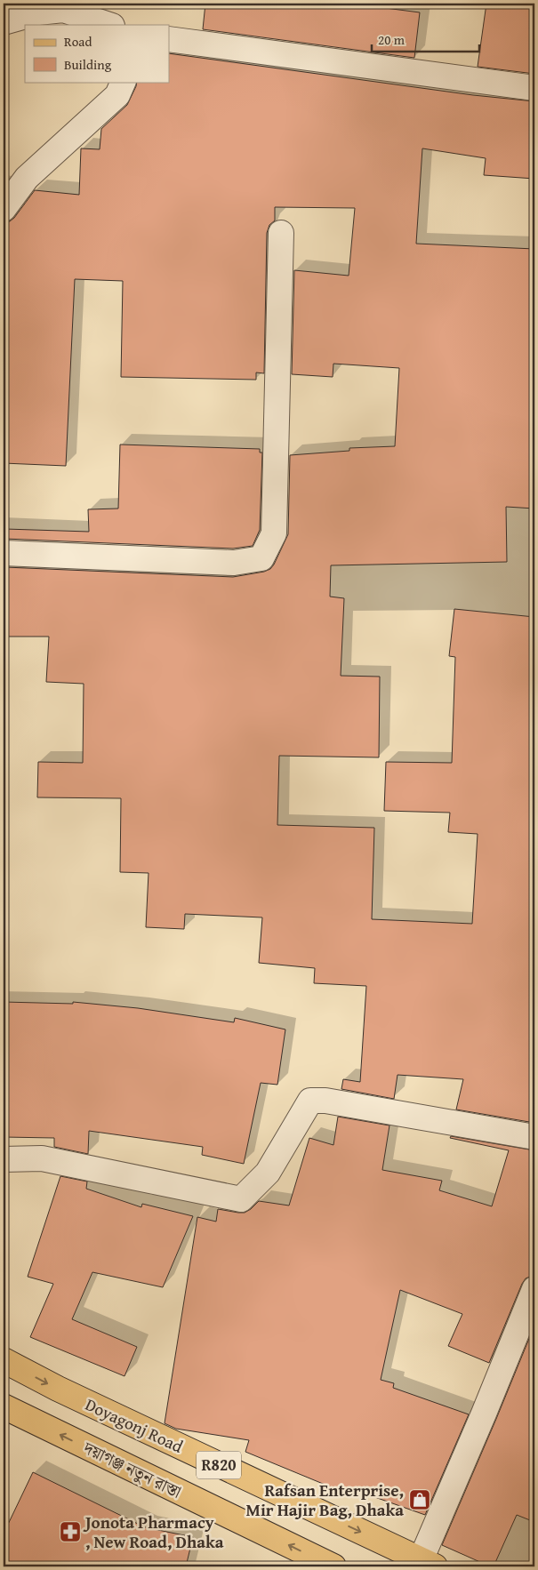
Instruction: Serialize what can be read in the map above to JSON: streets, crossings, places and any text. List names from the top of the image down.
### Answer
{
  "streets": {
    "main road": ["Doyagonj Road", "R820", "দয়াগঞ্জ নতুন রাস্তা"]
  },
  "one_way": ["Doyagonj Road", "দয়াগঞ্জ নতুন রাস্তা"],
  "places": {
    "shop": ["Rafsan Enterprise, Mir Hajir Bag, Dhaka"],
    "pharmacy": ["Jonota Pharmacy , New Road, Dhaka"]
  },
  "legend": ["Road", "Building"],
  "scale_bar": "20 m"
}
